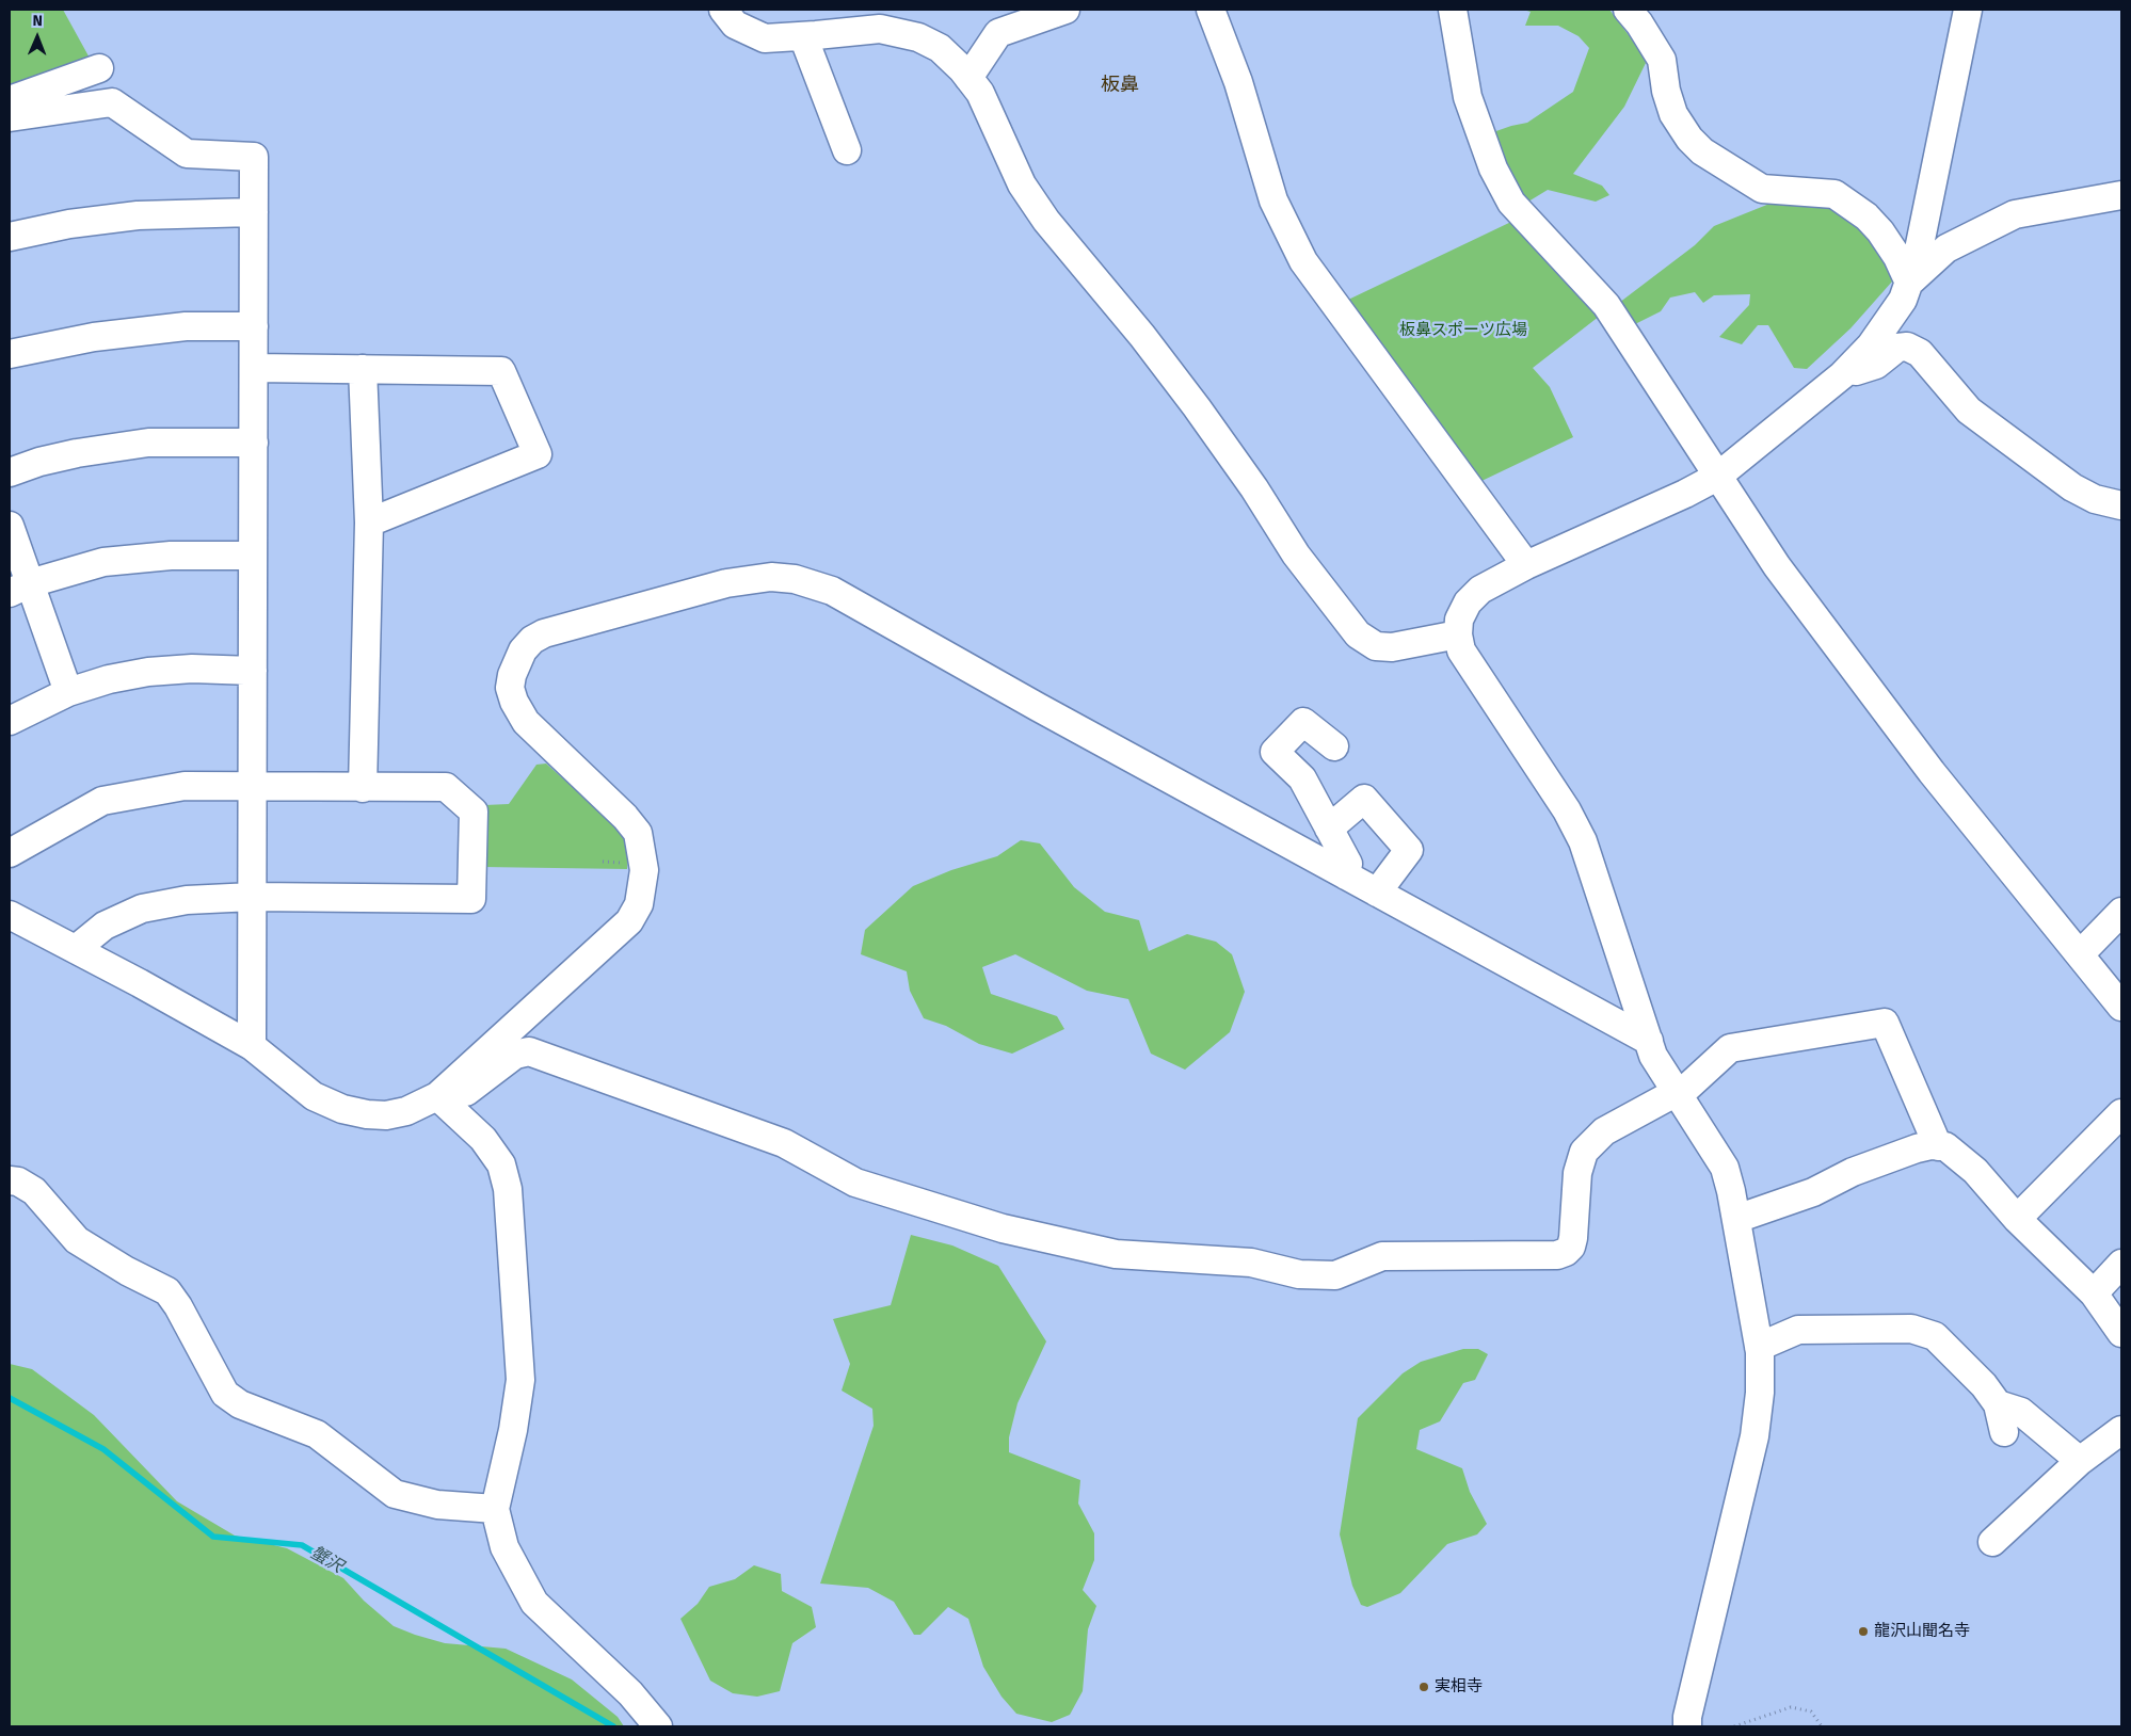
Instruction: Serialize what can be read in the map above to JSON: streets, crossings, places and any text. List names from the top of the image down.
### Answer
{
  "districts": ["板鼻"],
  "water": ["蟹沢"],
  "parks": ["板鼻スポーツ広場"],
  "places": ["龍沢山聞名寺", "実相寺"],
  "north": "top"
}
